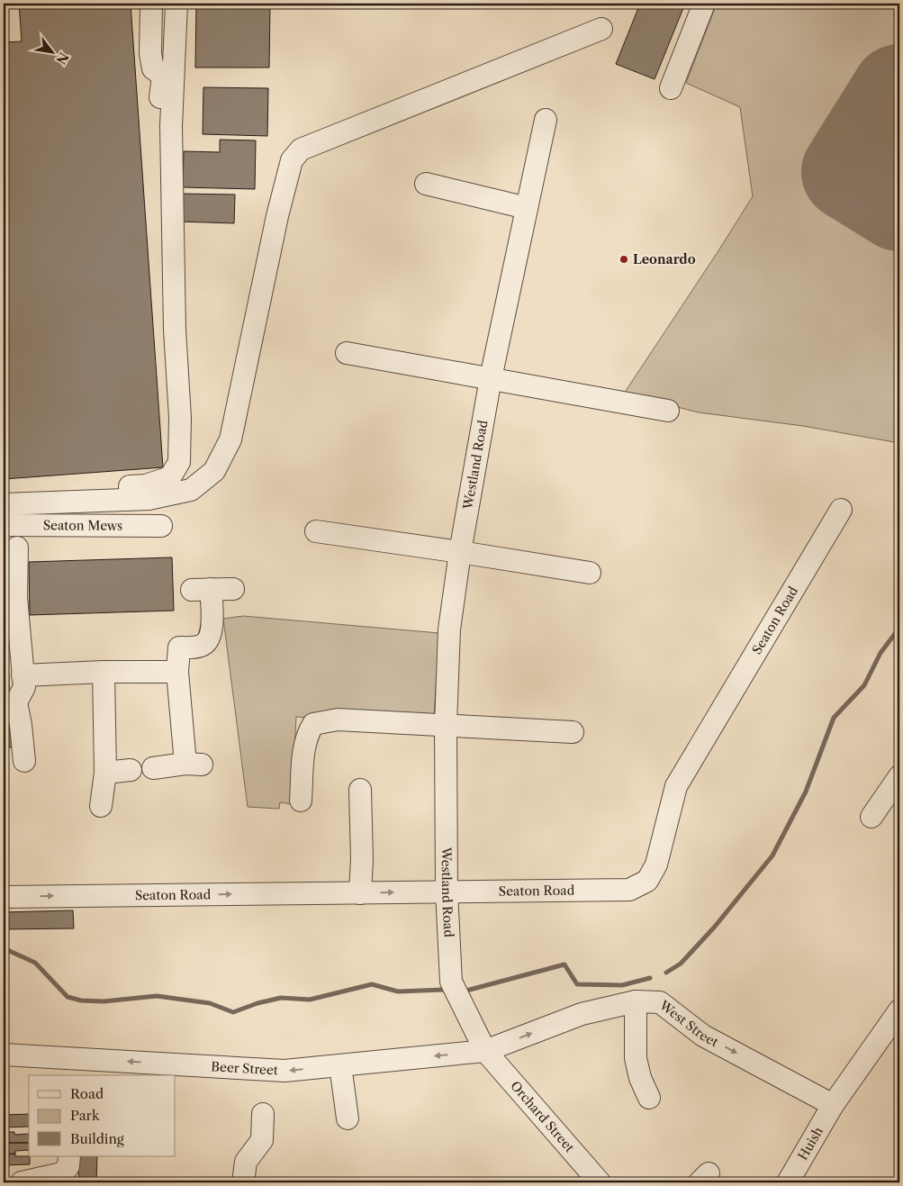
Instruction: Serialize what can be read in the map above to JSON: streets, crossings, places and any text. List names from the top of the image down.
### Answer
{
  "streets": {
    "street": [
      "Westland Road",
      "Seaton Mews",
      "Seaton Road",
      "West Street",
      "Beer Street",
      "Orchard Street",
      "Huish"
    ]
  },
  "crossings": [
    ["Westland Road", "Seaton Road"],
    ["Westland Road", "West Street"],
    ["Westland Road", "Beer Street"],
    ["Westland Road", "Orchard Street"],
    ["West Street", "Beer Street"],
    ["West Street", "Orchard Street"],
    ["West Street", "Huish"],
    ["Beer Street", "Orchard Street"]
  ],
  "one_way": ["Seaton Road", "West Street", "Beer Street"],
  "places": ["Leonardo"],
  "legend": ["Road", "Park", "Building"],
  "north": "bottom right"
}
